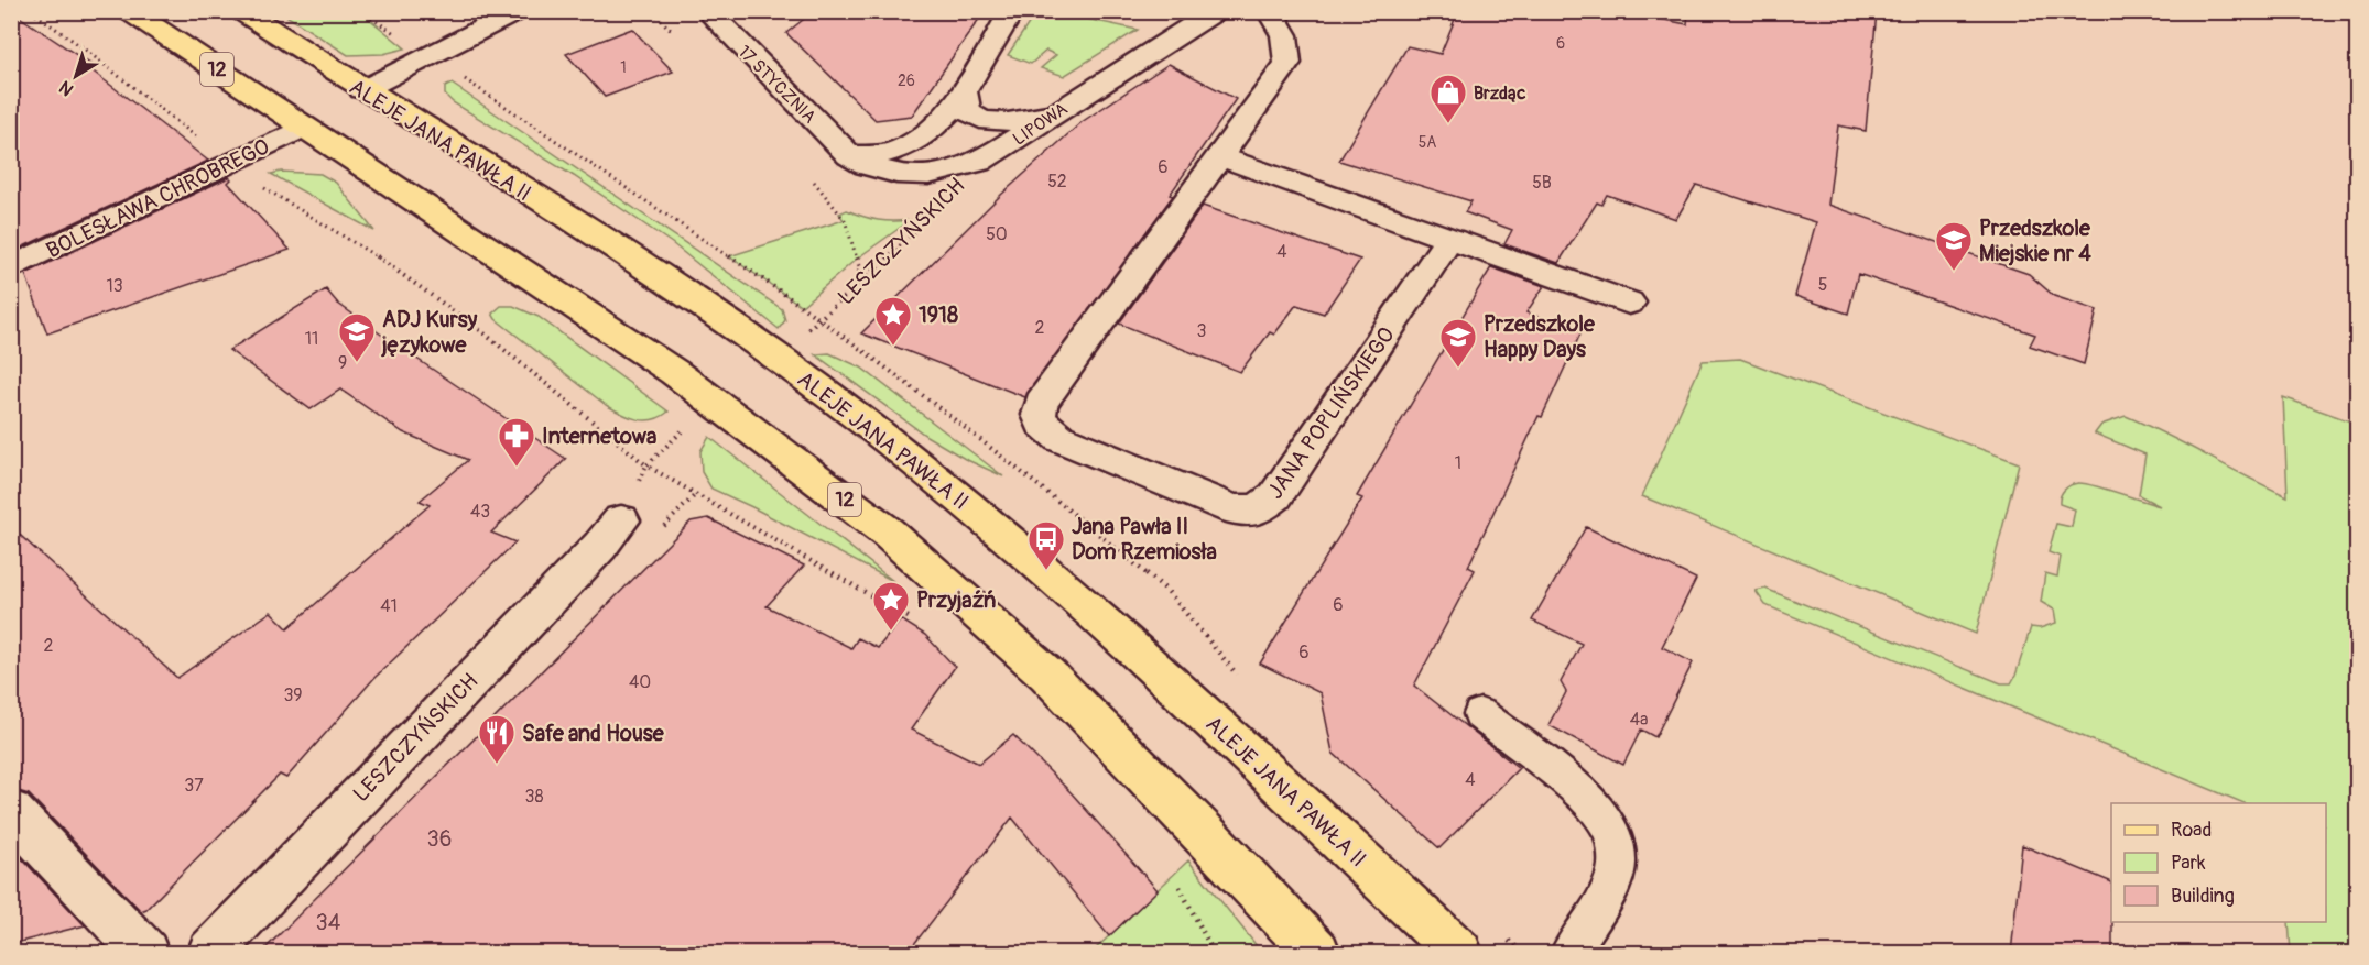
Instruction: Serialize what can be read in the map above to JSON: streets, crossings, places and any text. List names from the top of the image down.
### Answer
{
  "streets": {
    "main road": ["12", "ALEJE JANA PAWŁA II"],
    "street": [
      "17 STYCZNIA",
      "LIPOWA",
      "BOLESŁAWA CHROBREGO",
      "LESZCZYŃSKICH",
      "JANA POPLIŃSKIEGO"
    ]
  },
  "crossings": [
    ["12", "BOLESŁAWA CHROBREGO"],
    ["17 STYCZNIA", "LIPOWA"],
    ["LIPOWA", "LESZCZYŃSKICH"],
    ["ALEJE JANA PAWŁA II", "LESZCZYŃSKICH"]
  ],
  "places": {
    "shop": ["Brzdąc"],
    "school or university": ["Przedszkole Miejskie nr 4", "ADJ Kursy językowe", "Przedszkole Happy Days"],
    "place": ["1918", "Przyjaźń"],
    "pharmacy": ["Internetowa"],
    "bus stop": ["Jana Pawła II Dom Rzemiosła"],
    "restaurant": ["Safe and House"]
  },
  "house_numbers": [
    "6",
    "1",
    "26",
    "5A",
    "6",
    "52",
    "5B",
    "50",
    "4",
    "5",
    "13",
    "2",
    "3",
    "11",
    "9",
    "1",
    "43",
    "6",
    "41",
    "2",
    "6",
    "40",
    "39",
    "4a",
    "4",
    "37",
    "38",
    "36",
    "34"
  ],
  "legend": ["Road", "Park", "Building"],
  "north": "bottom left"
}
